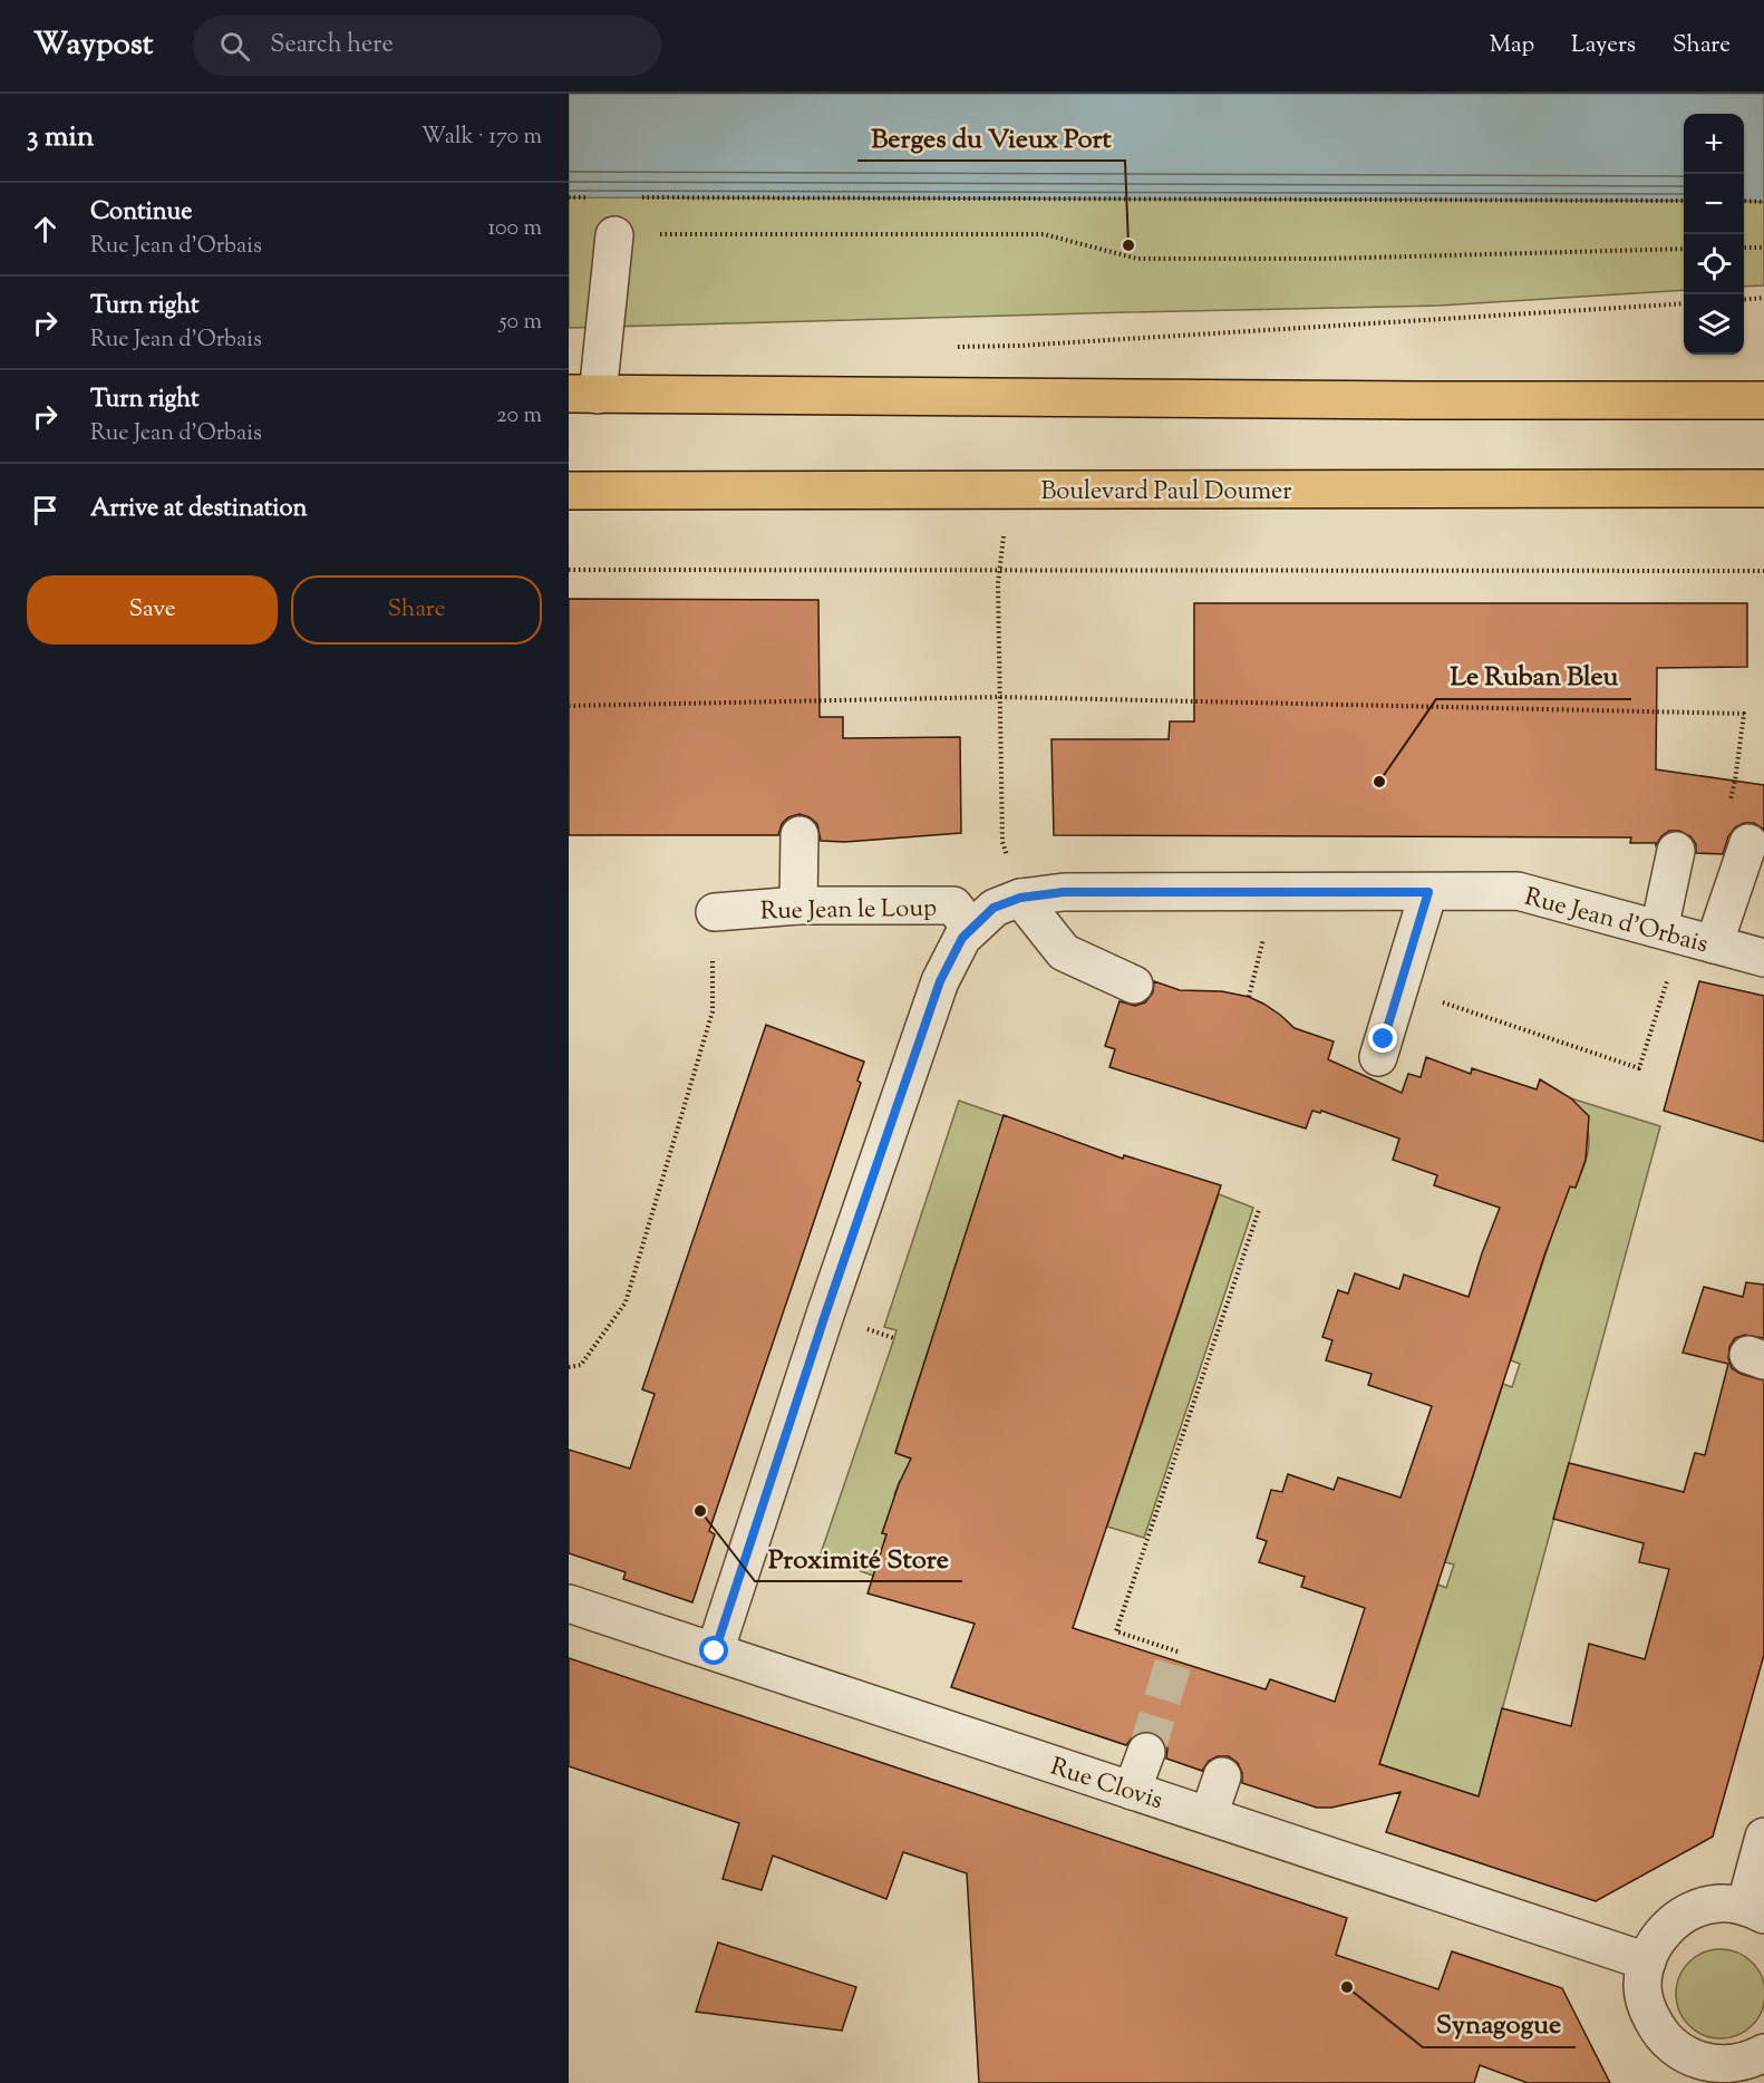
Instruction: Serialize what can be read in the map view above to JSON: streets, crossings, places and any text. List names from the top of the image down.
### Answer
{
  "streets": {
    "main road": ["Boulevard Paul Doumer"],
    "street": ["Rue Jean le Loup", "Rue Jean d'Orbais", "Rue Clovis"]
  },
  "crossings": [
    ["Rue Jean le Loup", "Rue Jean d'Orbais"],
    ["Rue Jean d'Orbais", "Rue Clovis"]
  ],
  "places": [
    "Berges du Vieux Port",
    "Le Ruban Bleu",
    "Proximité Store",
    "Synagogue"
  ],
  "page": {
    "header": "Waypost",
    "search": "Search here",
    "nav": ["Map", "Layers", "Share"],
    "heading": ["3 min", "Walk · 170 m"],
    "map_buttons": ["+", "−"],
    "list": [
      ["Continue", "Rue Jean d'Orbais", "100 m"],
      ["Turn right", "Rue Jean d'Orbais", "50 m"],
      ["Turn right", "Rue Jean d'Orbais", "20 m"],
      "Arrive at destination"
    ],
    "buttons": ["Save", "Share"]
  }
}
